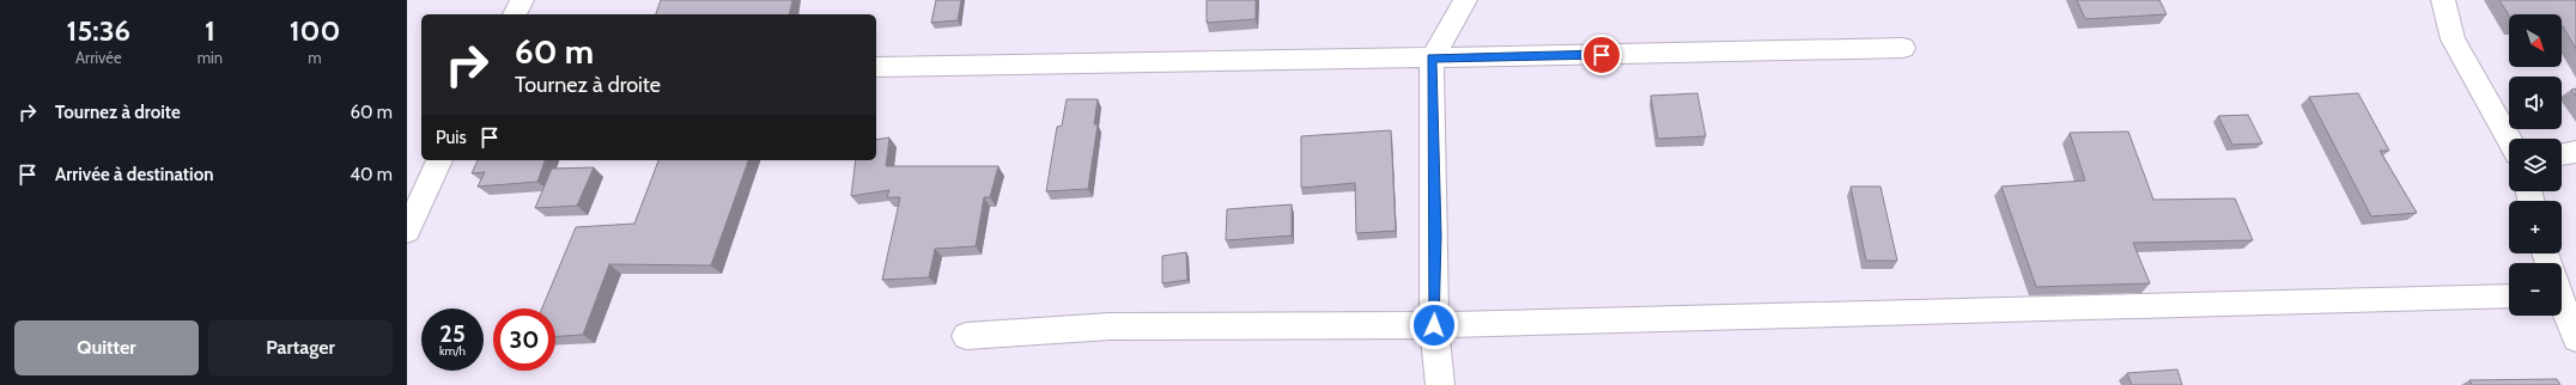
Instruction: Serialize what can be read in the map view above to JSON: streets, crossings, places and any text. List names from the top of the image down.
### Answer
{
  "north": "bottom right",
  "page": {
    "eta": [
      "15:36",
      "Arrivée",
      "1",
      "min",
      "100",
      "m"
    ],
    "map_buttons": ["+", "−"],
    "turn": ["60 m", "Tournez à droite"],
    "list": [
      {
        "name": "Tournez à droite",
        "value": "60 m"
      },
      {
        "name": "Arrivée à destination",
        "value": "40 m"
      }
    ],
    "then": "Puis",
    "speed": "25 km/h",
    "limit": "30",
    "buttons": ["Quitter", "Partager"]
  }
}
